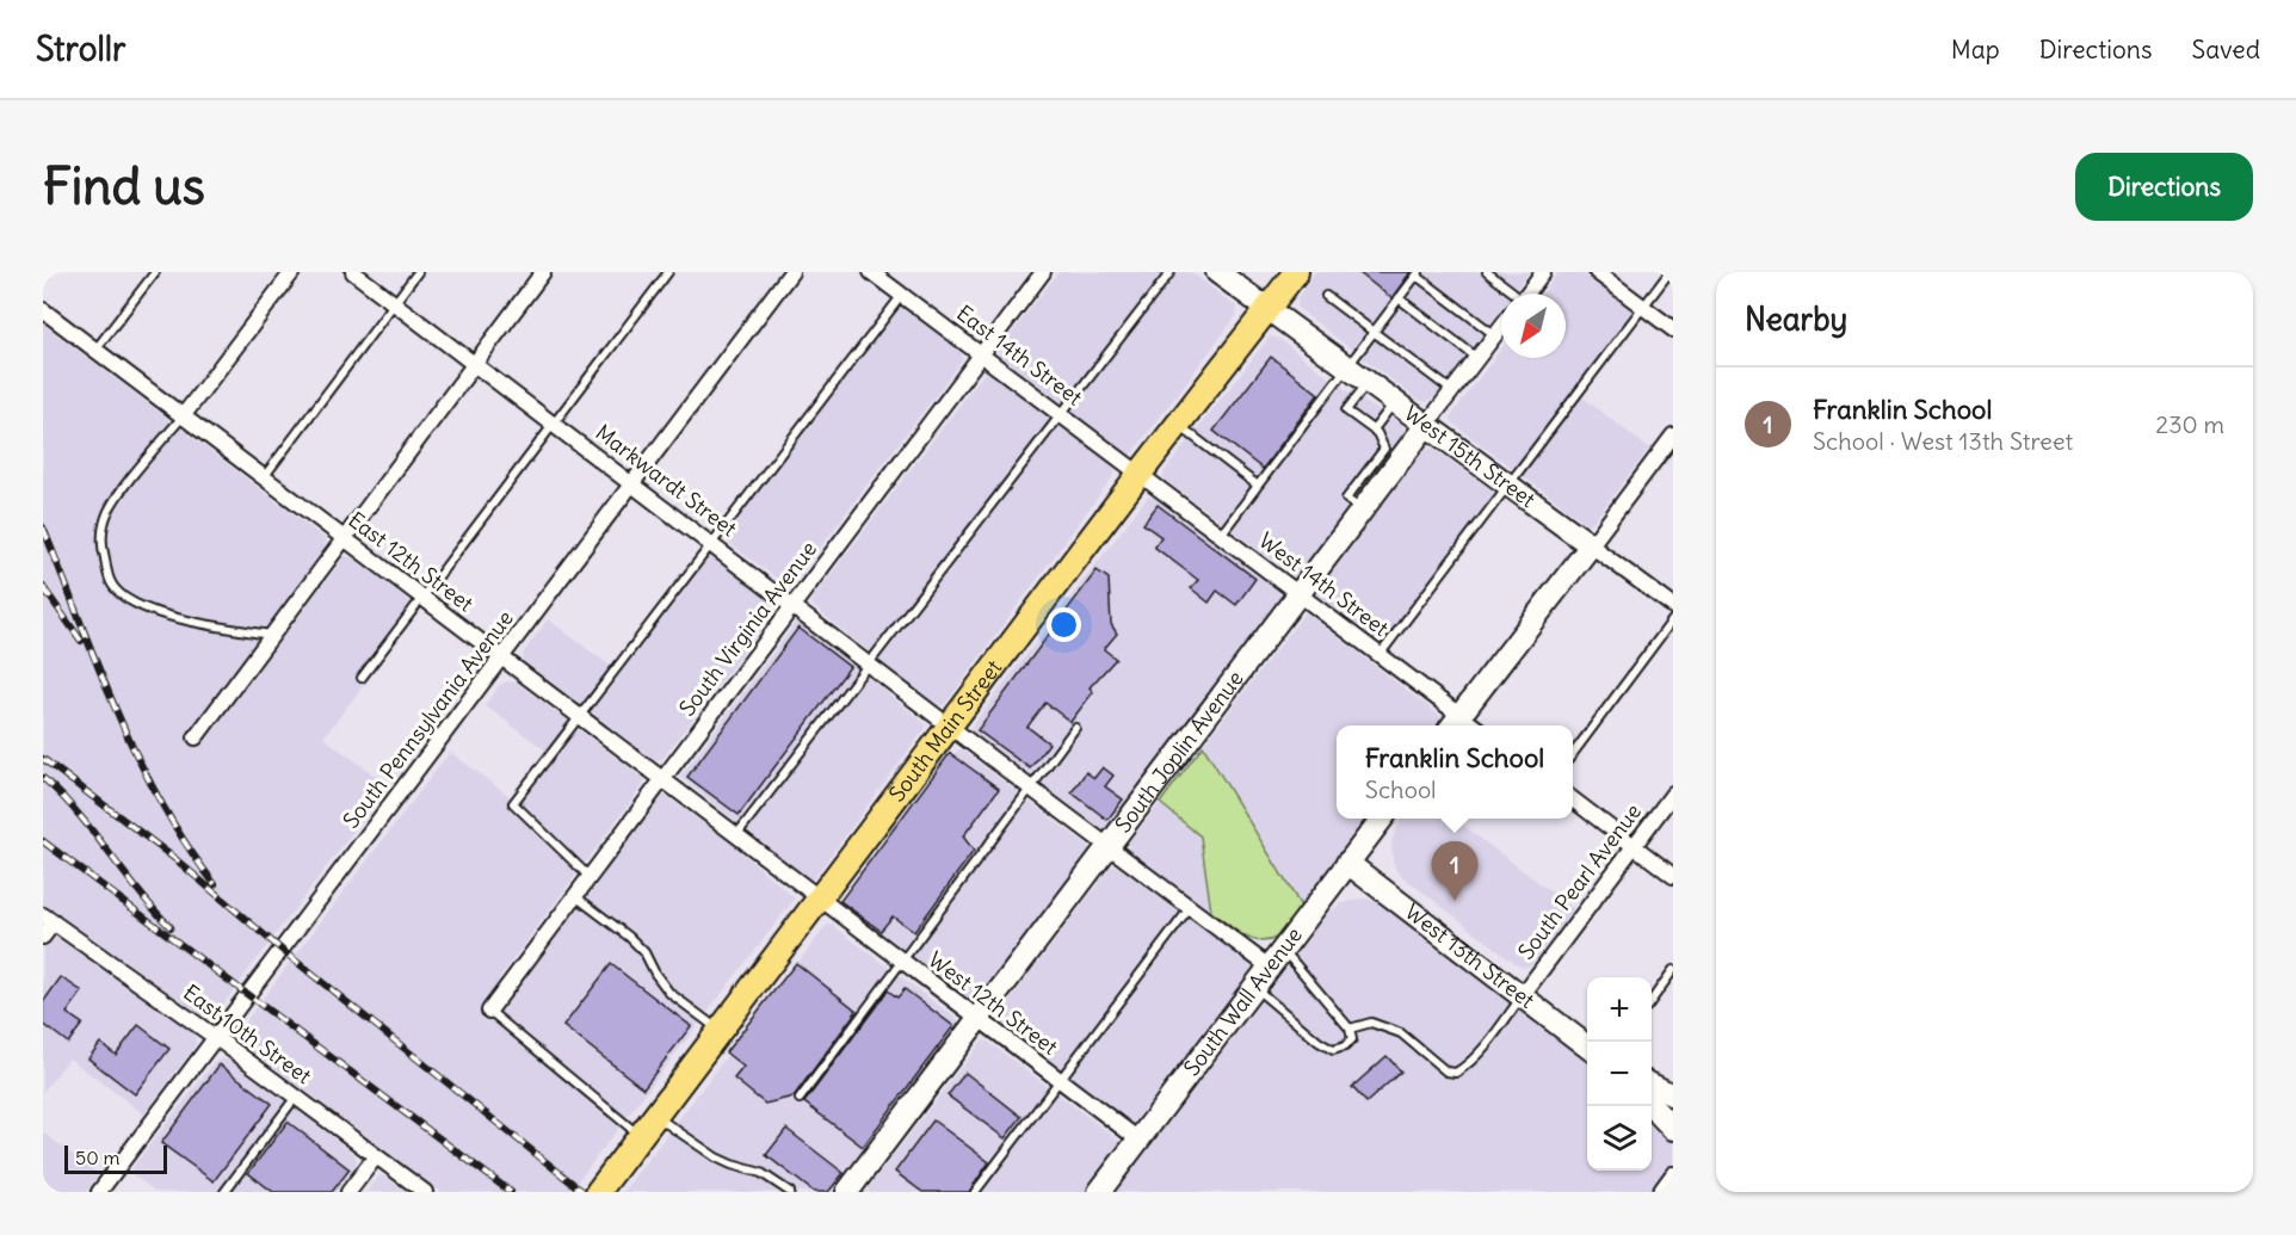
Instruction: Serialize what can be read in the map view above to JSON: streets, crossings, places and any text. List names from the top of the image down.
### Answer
{
  "streets": {
    "main road": ["South Main Street"],
    "street": [
      "East 14th Street",
      "West 15th Street",
      "Markwardt Street",
      "East 12th Street",
      "West 14th Street",
      "South Virginia Avenue",
      "South Pennsylvania Avenue",
      "South Joplin Avenue",
      "South Pearl Avenue",
      "West 13th Street",
      "South Wall Avenue",
      "West 12th Street",
      "East 10th Street"
    ]
  },
  "crossings": [
    ["East 14th Street", "West 14th Street"],
    ["East 14th Street", "South Virginia Avenue"],
    ["East 14th Street", "South Main Street"],
    ["West 15th Street", "South Main Street"],
    ["West 15th Street", "South Joplin Avenue"],
    ["Markwardt Street", "South Virginia Avenue"],
    ["Markwardt Street", "South Pennsylvania Avenue"],
    ["Markwardt Street", "South Main Street"],
    ["Markwardt Street", "South Joplin Avenue"],
    ["Markwardt Street", "South Wall Avenue"],
    ["East 12th Street", "South Virginia Avenue"],
    ["East 12th Street", "South Pennsylvania Avenue"],
    ["East 12th Street", "South Main Street"],
    ["East 12th Street", "West 12th Street"],
    ["West 14th Street", "South Main Street"],
    ["West 14th Street", "South Joplin Avenue"],
    ["South Pennsylvania Avenue", "East 10th Street"],
    ["South Main Street", "West 12th Street"],
    ["South Joplin Avenue", "West 12th Street"],
    ["South Pearl Avenue", "West 13th Street"],
    ["West 13th Street", "South Wall Avenue"],
    ["South Wall Avenue", "West 12th Street"]
  ],
  "scale_bar": "50 m",
  "north": "bottom left",
  "page": {
    "header": "Strollr",
    "nav": ["Map", "Directions", "Saved"],
    "buttons": "Directions",
    "title": "Find us",
    "heading": "Nearby",
    "list": [
      {
        "mark": "1",
        "name": "Franklin School",
        "note": "School · West 13th Street",
        "value": "230 m"
      }
    ],
    "popup": ["Franklin School", "School"],
    "pins": "1",
    "map_buttons": ["+", "−"],
    "scale": "50 m"
  }
}
